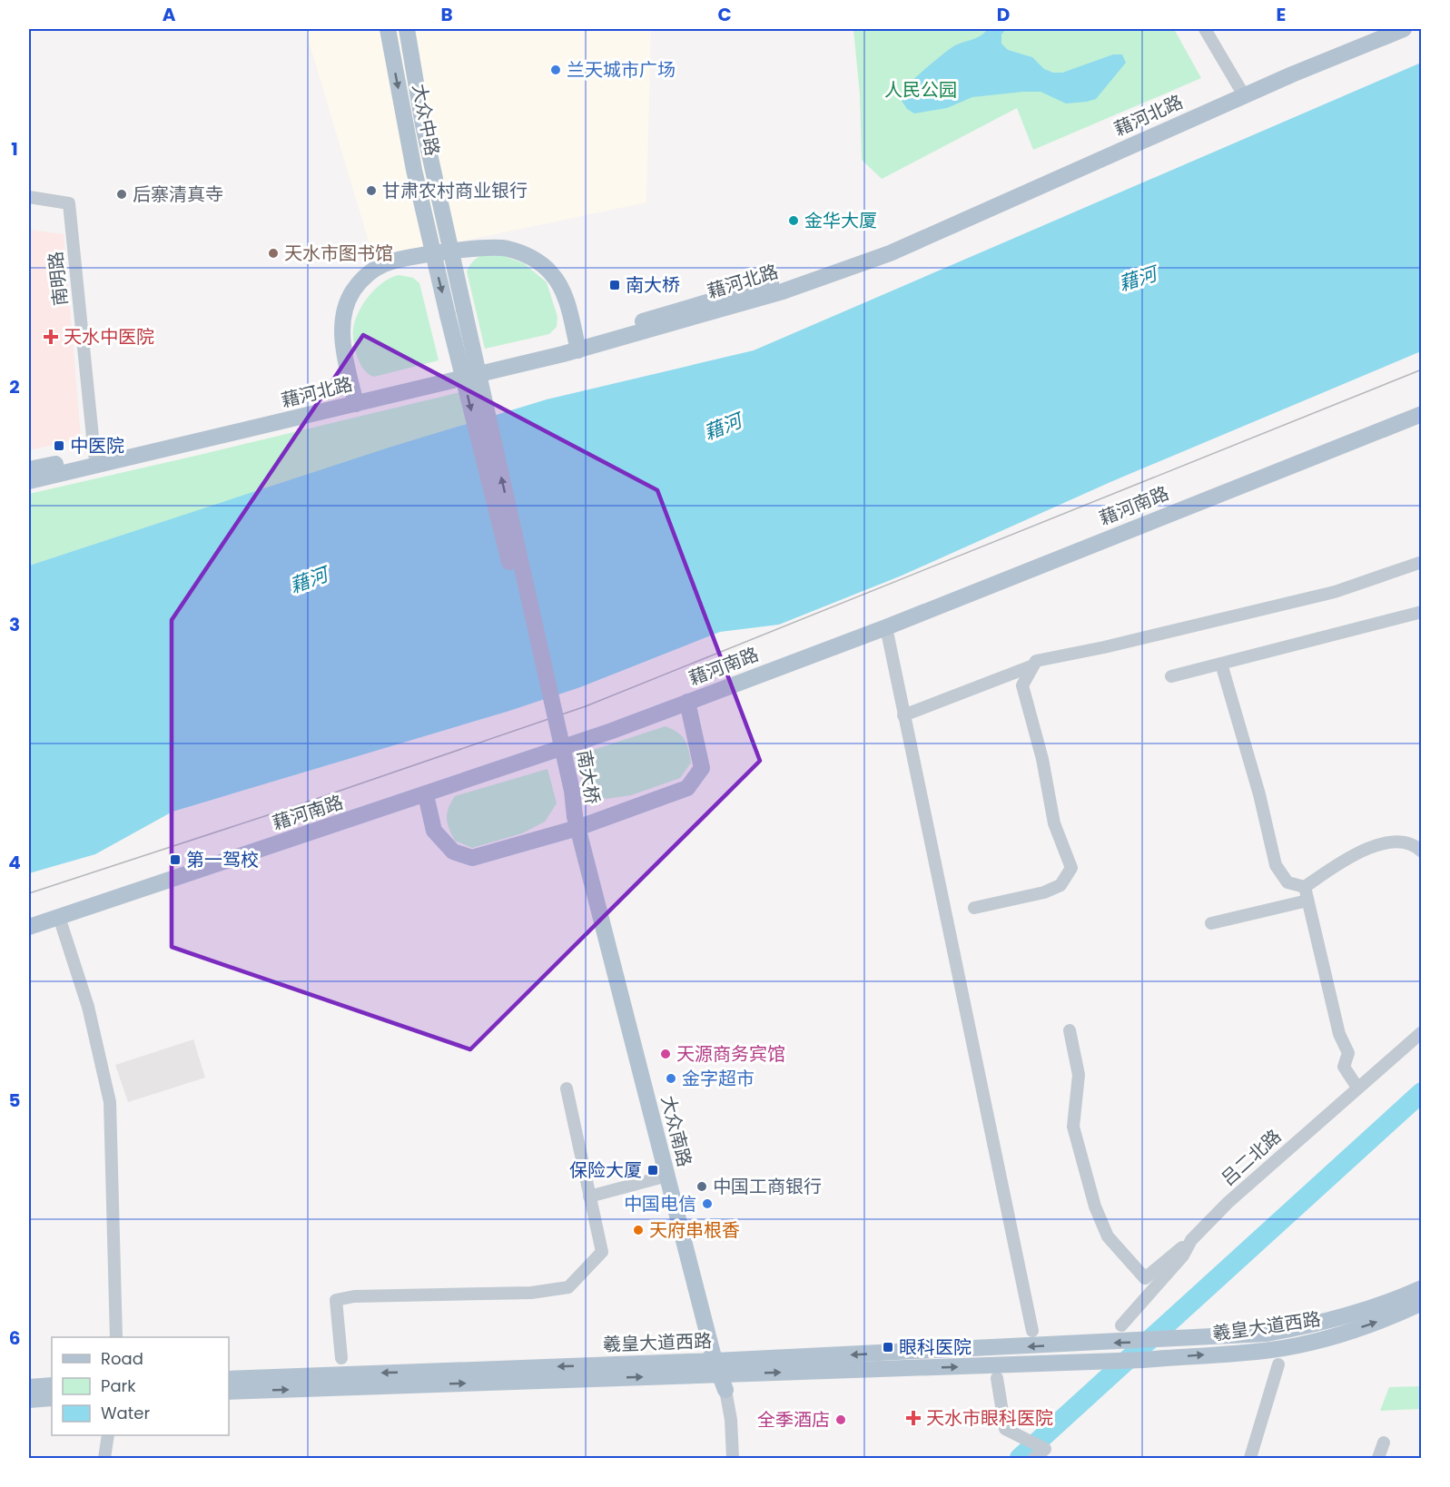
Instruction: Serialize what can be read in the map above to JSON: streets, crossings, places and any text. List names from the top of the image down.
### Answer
{
  "streets": {
    "main road": [
      "藉河北路",
      "大众中路",
      "藉河南路",
      "南大桥",
      "大众南路",
      "羲皇大道西路"
    ],
    "street": ["南明路", "吕二北路"]
  },
  "crossings": [
    ["藉河北路", "南明路"],
    ["大众中路", "南大桥"],
    ["南大桥", "大众南路"],
    ["大众南路", "羲皇大道西路"]
  ],
  "water": ["藉河"],
  "parks": ["人民公园"],
  "places": {
    "other": [
      "兰天城市广场",
      "甘肃农村商业银行",
      "后寨清真寺",
      "金华大厦",
      "天水市图书馆",
      "天源商务宾馆",
      "金字超市",
      "中国工商银行",
      "中国电信",
      "天府串根香",
      "全季酒店"
    ],
    "transit": [
      "南大桥",
      "中医院",
      "第一驾校",
      "保险大厦",
      "眼科医院"
    ],
    "health": ["天水中医院", "天水市眼科医院"]
  },
  "legend": ["Road", "Park", "Water"],
  "grid": {
    "columns": [
      "A",
      "B",
      "C",
      "D",
      "E"
    ],
    "rows": [
      "1",
      "2",
      "3",
      "4",
      "5",
      "6"
    ]
  }
}
